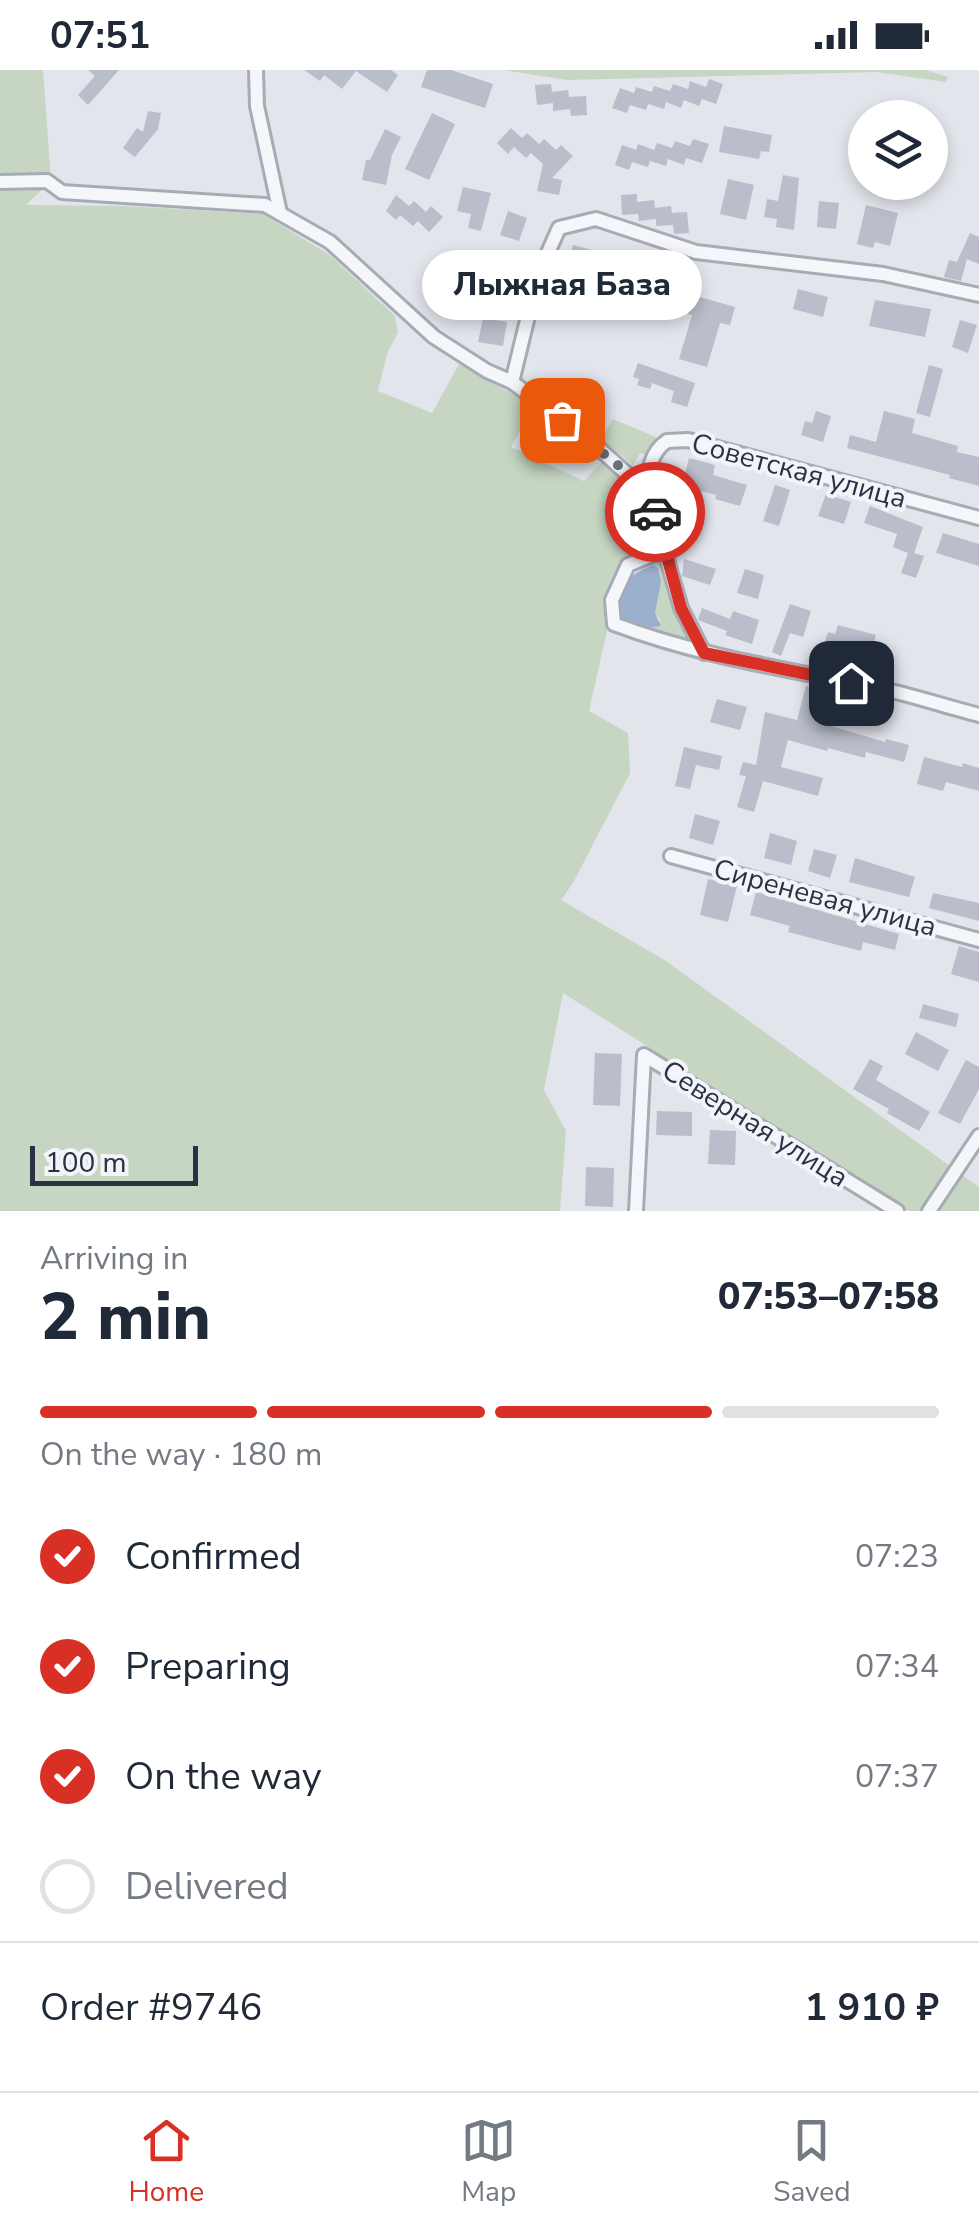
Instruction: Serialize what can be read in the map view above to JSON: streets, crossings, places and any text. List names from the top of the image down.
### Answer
{
  "streets": {
    "street": ["Советская улица", "Сиреневая улица", "Северная улица"]
  },
  "places": ["Лыжная База"],
  "scale_bar": "100 m",
  "page": {
    "status": "07:51",
    "bubble": "Лыжная База",
    "scale": "100 m",
    "heading": ["2 min", "Arriving in", "07:53–07:58"],
    "panel": ["Order #9746", "1 910 ₽"],
    "bar": "On the way · 180 m",
    "list": [
      ["Confirmed", "07:23"],
      ["Preparing", "07:34"],
      ["On the way", "07:37"],
      "Delivered"
    ],
    "tabs": ["Home", "Map", "Saved"]
  }
}
